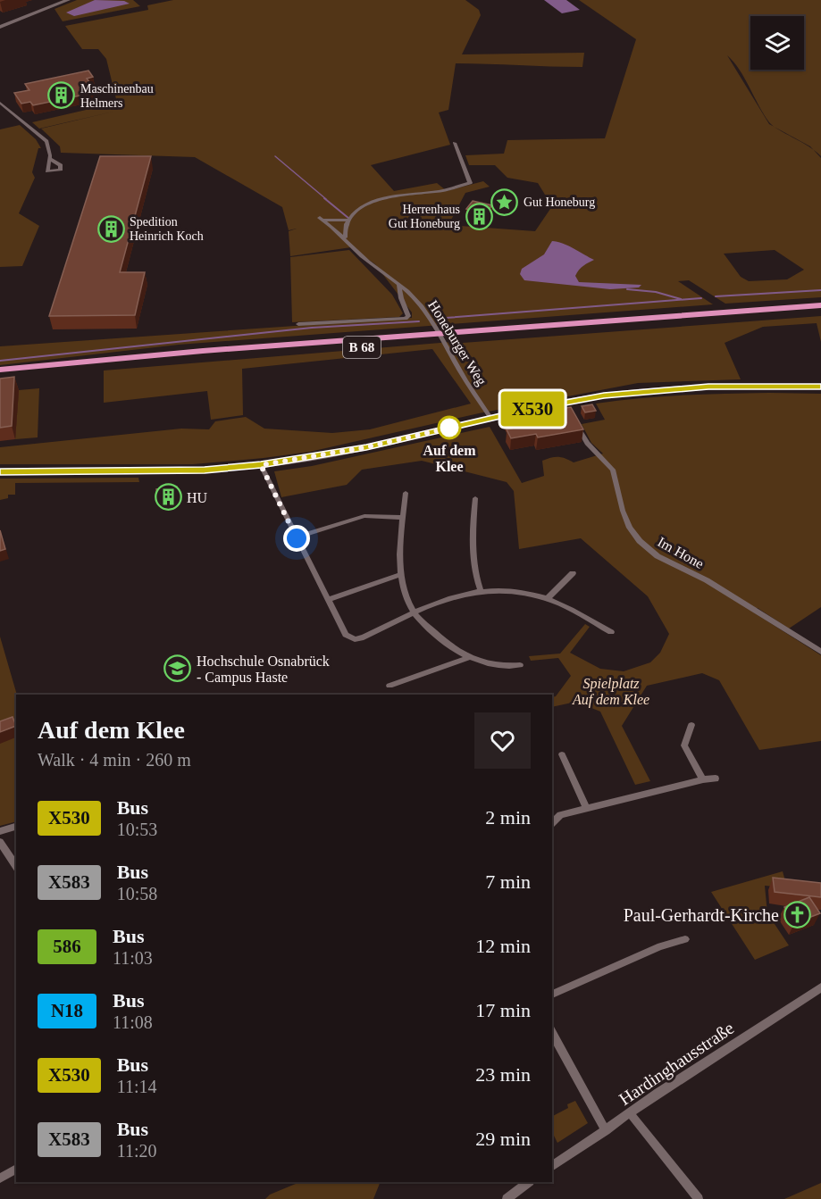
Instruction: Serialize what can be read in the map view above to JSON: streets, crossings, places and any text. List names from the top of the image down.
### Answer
{
  "streets": {
    "highway": ["B 68"],
    "street": ["Honeburger Weg", "Im Hone", "Hardinghausstraße"]
  },
  "parks": ["Spielplatz Auf dem Klee"],
  "places": {
    "building": [
      "Maschinenbau Helmers",
      "Herrenhaus Gut Honeburg",
      "Spedition Heinrich Koch",
      "HU"
    ],
    "place": ["Gut Honeburg"],
    "other": ["Auf dem Klee"],
    "school or university": ["Hochschule Osnabrück - Campus Haste"],
    "church": ["Paul-Gerhardt-Kirche"]
  },
  "lines": ["bus line X530"],
  "page": {
    "on_map": "X530",
    "heading": ["Auf dem Klee", "Walk · 4 min · 260 m"],
    "list": [
      {
        "mark": "X530",
        "name": "Bus",
        "note": "10:53",
        "value": "2 min"
      },
      {
        "mark": "X583",
        "name": "Bus",
        "note": "10:58",
        "value": "7 min"
      },
      {
        "mark": "586",
        "name": "Bus",
        "note": "11:03",
        "value": "12 min"
      },
      {
        "mark": "N18",
        "name": "Bus",
        "note": "11:08",
        "value": "17 min"
      },
      {
        "mark": "X530",
        "name": "Bus",
        "note": "11:14",
        "value": "23 min"
      },
      {
        "mark": "X583",
        "name": "Bus",
        "note": "11:20",
        "value": "29 min"
      }
    ]
  }
}
